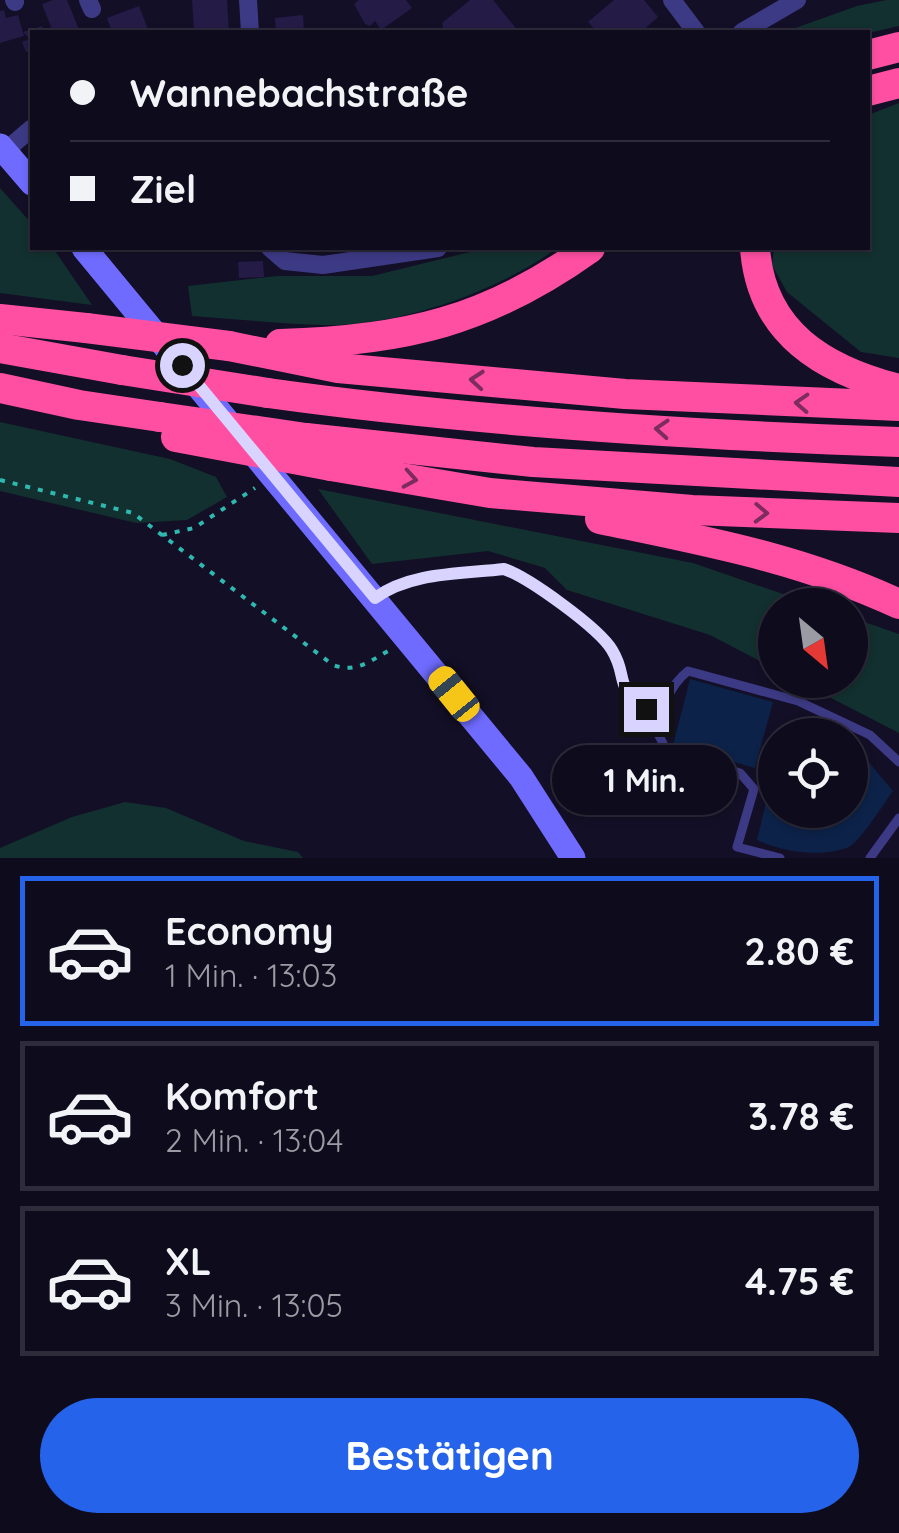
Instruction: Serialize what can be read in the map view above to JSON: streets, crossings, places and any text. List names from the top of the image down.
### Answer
{
  "north": "bottom right",
  "page": {
    "banner": ["Wannebachstraße", "Ziel"],
    "bubble": "1 Min.",
    "list": [
      {
        "name": "Economy",
        "note": "1 Min. · 13:03",
        "value": "2.80 €"
      },
      {
        "name": "Komfort",
        "note": "2 Min. · 13:04",
        "value": "3.78 €"
      },
      {
        "name": "XL",
        "note": "3 Min. · 13:05",
        "value": "4.75 €"
      }
    ],
    "buttons": "Bestätigen"
  }
}
